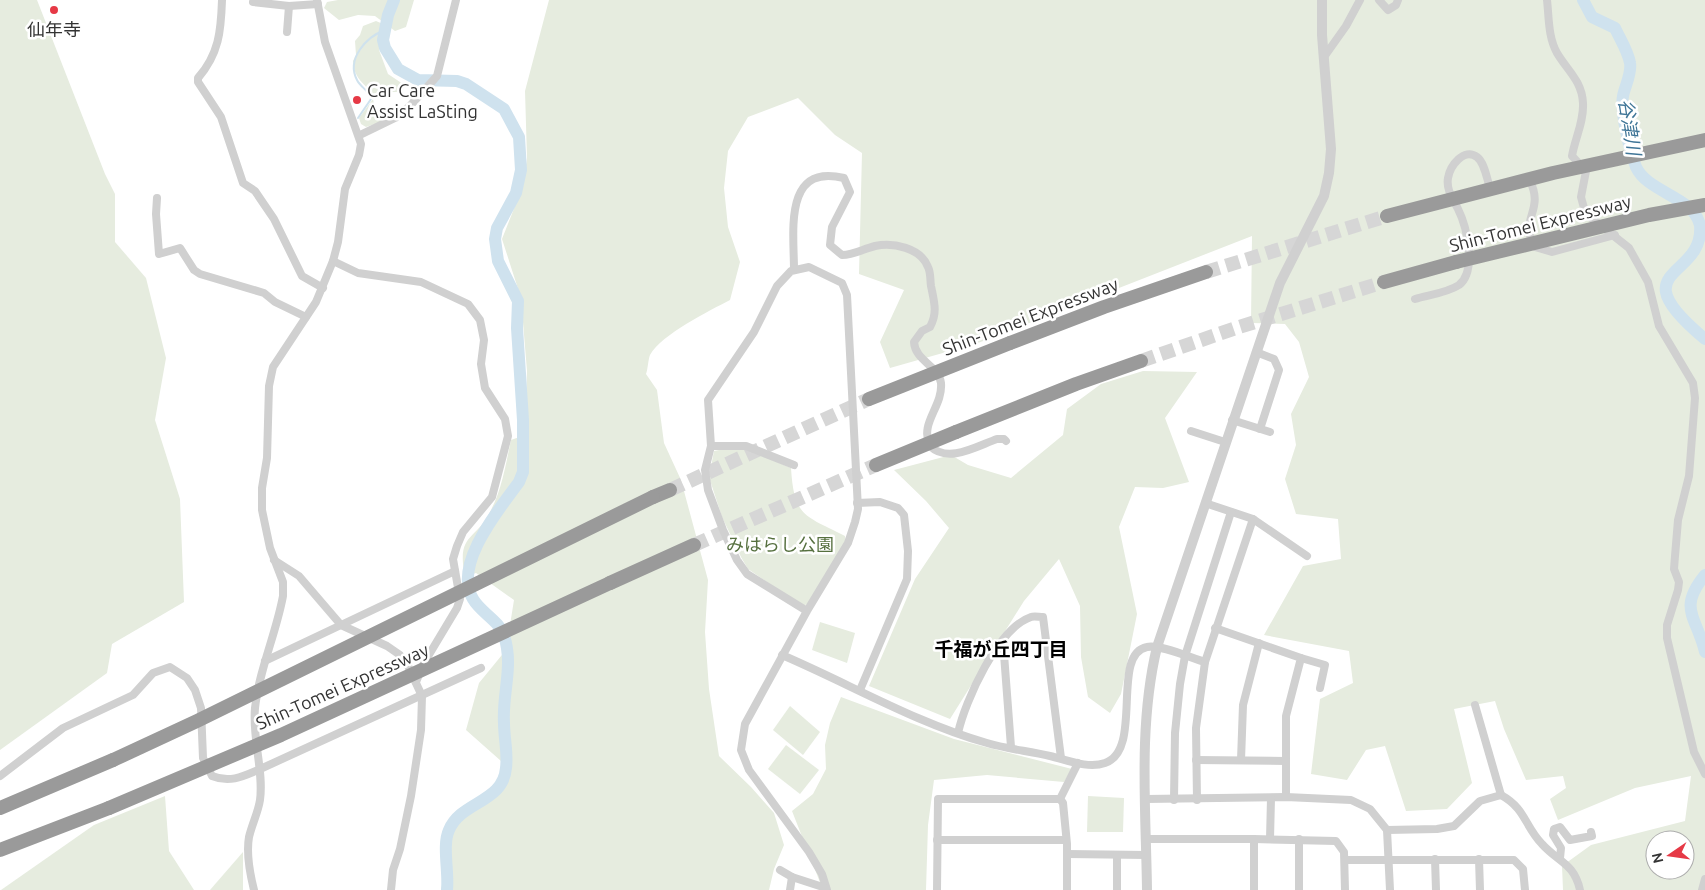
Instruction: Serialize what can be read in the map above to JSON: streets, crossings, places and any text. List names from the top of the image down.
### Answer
{
  "streets": {
    "highway": ["Shin-Tomei Expressway"]
  },
  "districts": ["千福が丘四丁目"],
  "water": ["谷津川"],
  "parks": ["みはらし公園"],
  "places": ["仙年寺", "Car Care Assist LaSting"],
  "north": "left"
}
